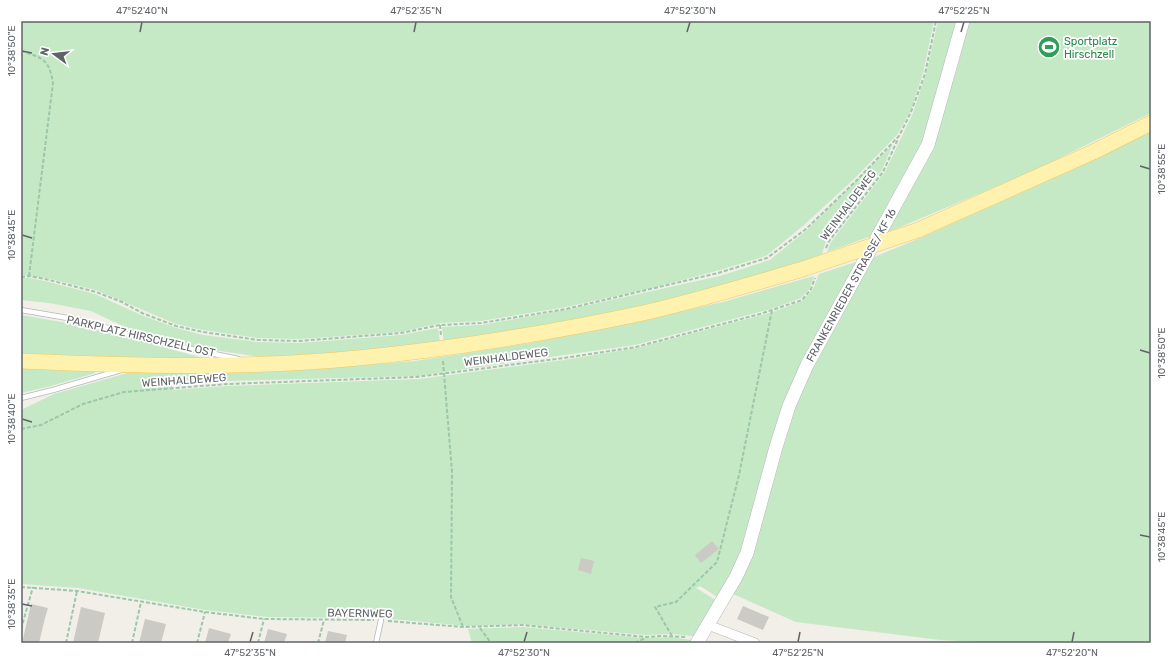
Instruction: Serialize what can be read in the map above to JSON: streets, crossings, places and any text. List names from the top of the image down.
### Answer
{
  "streets": {
    "street": ["FRANKENRIEDER STRASSE/ KF 16"],
    "lane": ["PARKPLATZ HIRSCHZELL OST"],
    "path": ["WEINHALDEWEG", "BAYERNWEG"]
  },
  "crossings": [
    ["FRANKENRIEDER STRASSE/ KF 16", "BAYERNWEG"]
  ],
  "places": {
    "sports": ["Sportplatz Hirschzell"]
  },
  "north": "left",
  "coordinates": [
    "47°52'40\"N",
    "47°52'35\"N",
    "47°52'30\"N",
    "47°52'25\"N",
    "10°38'50\"E",
    "10°38'55\"E",
    "10°38'45\"E",
    "10°38'40\"E",
    "10°38'35\"E",
    "47°52'20\"N"
  ]
}
